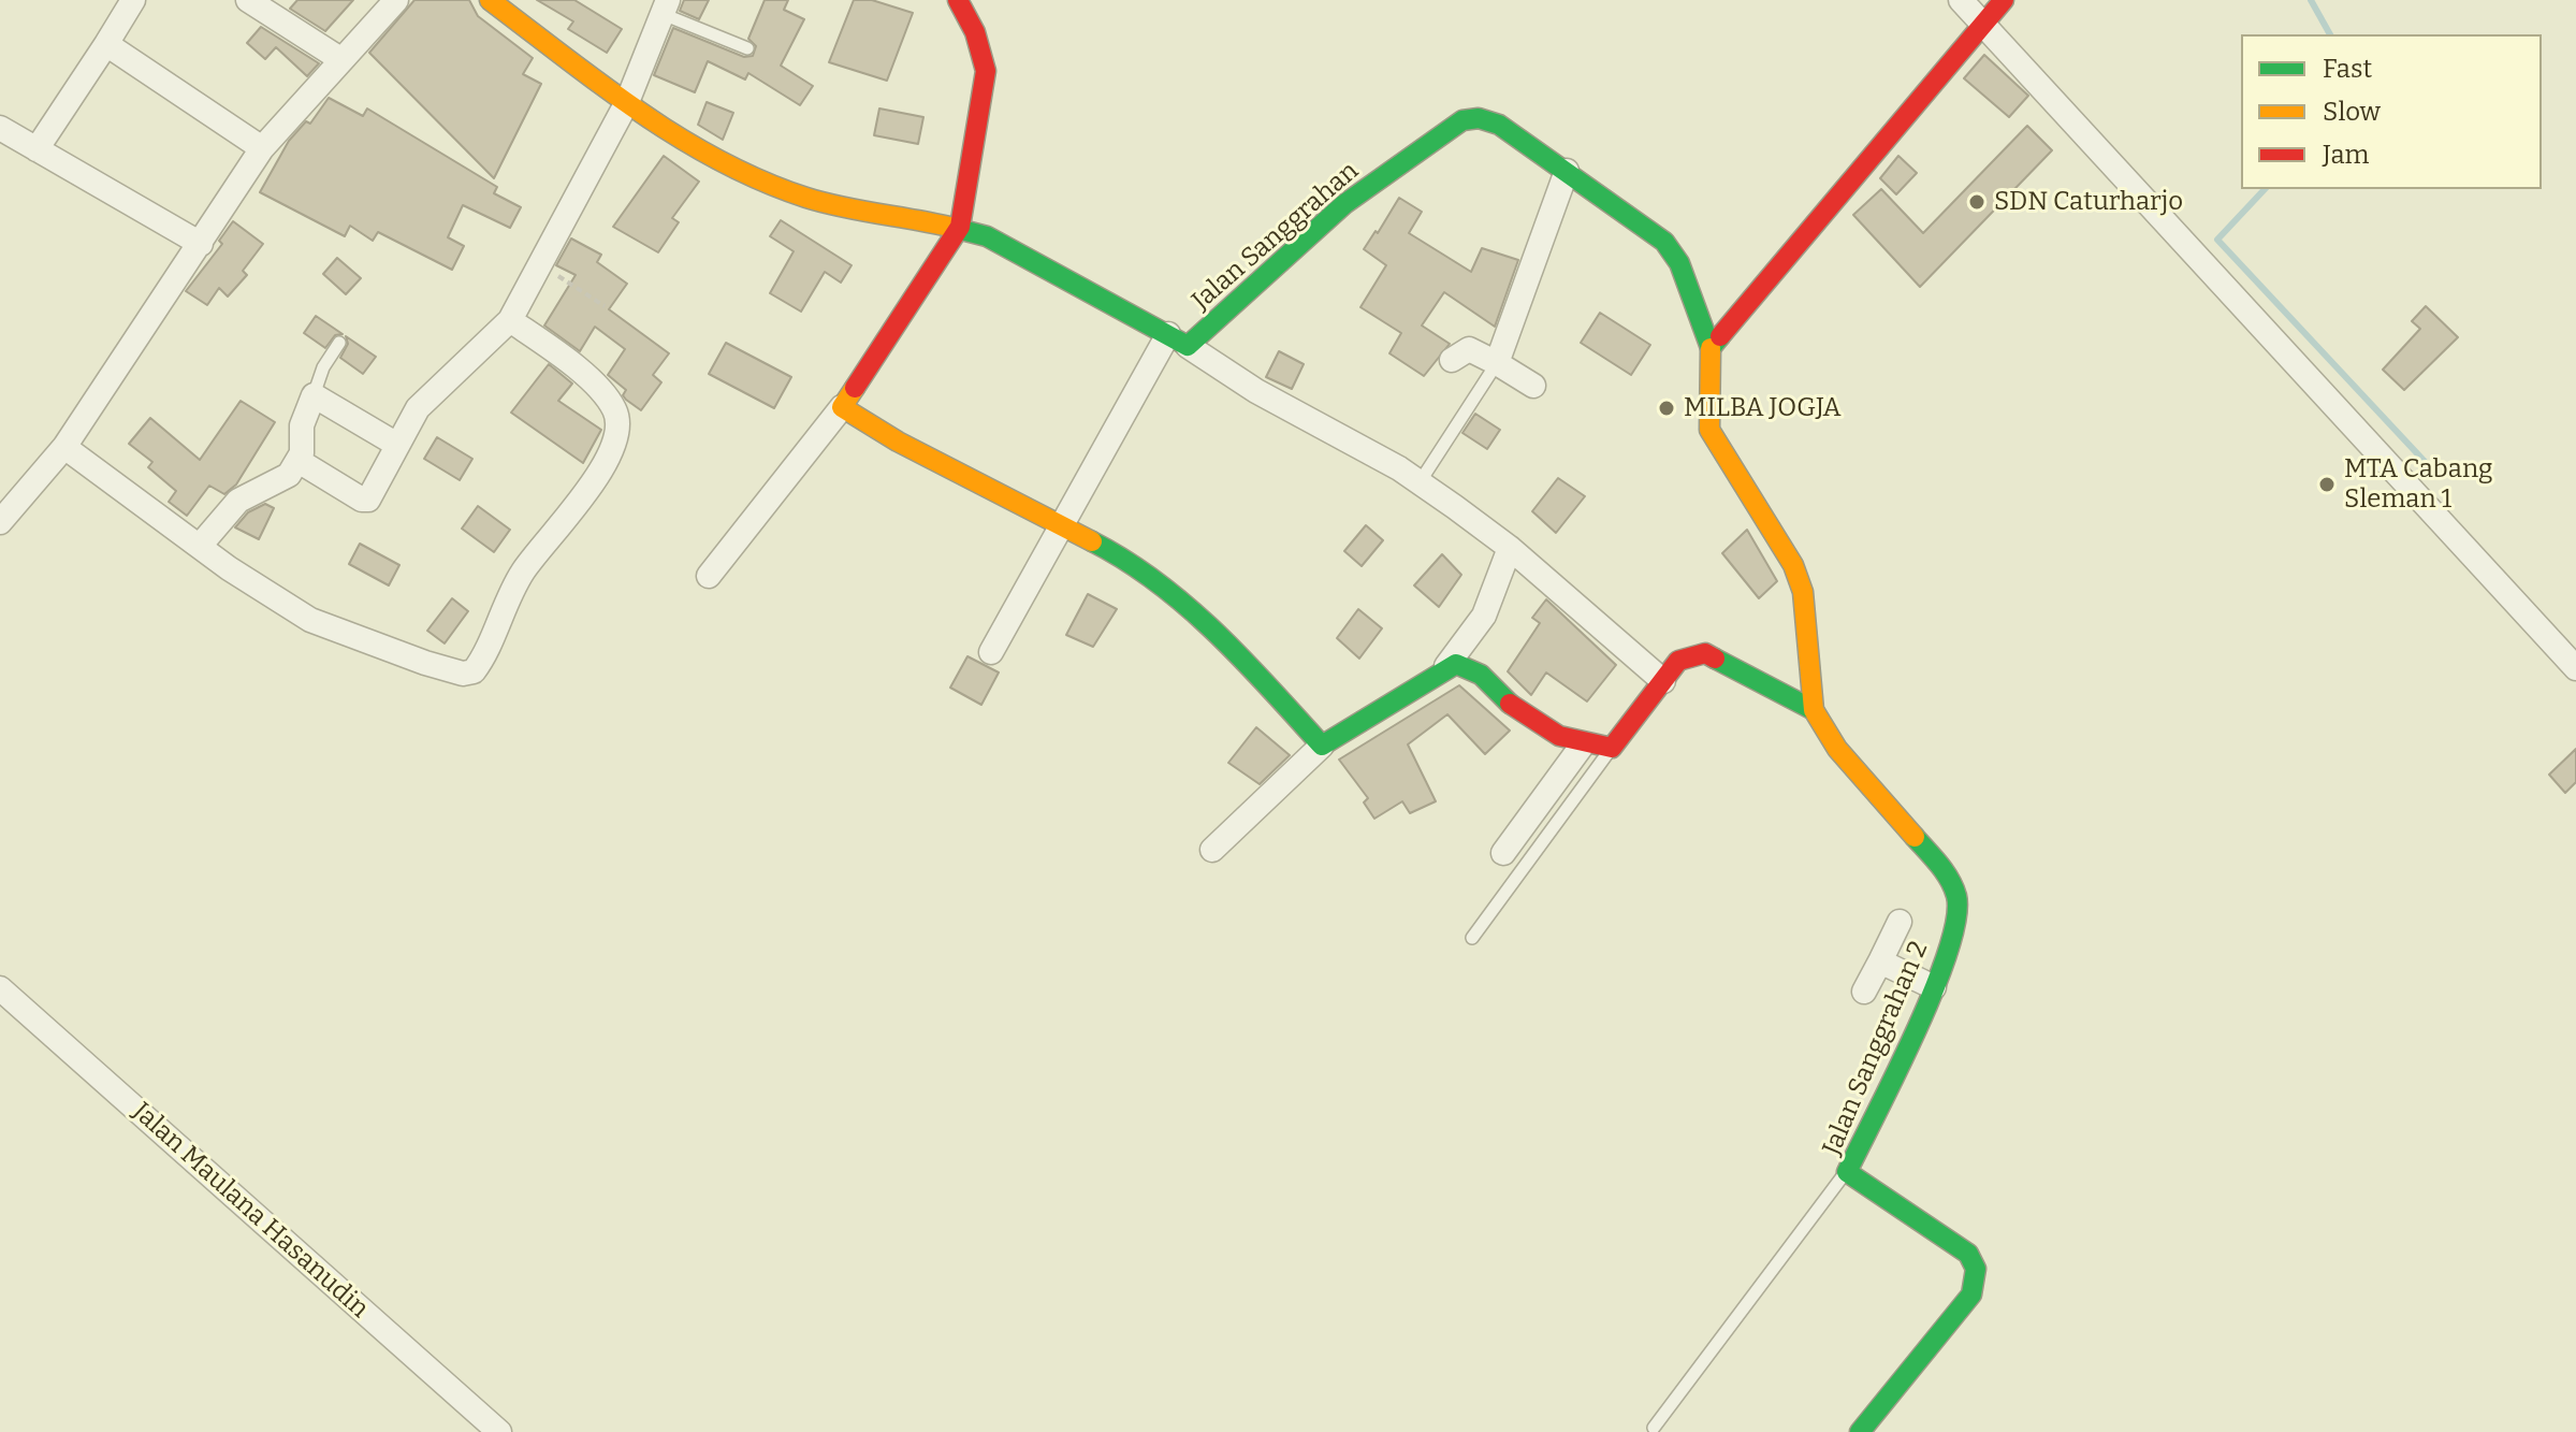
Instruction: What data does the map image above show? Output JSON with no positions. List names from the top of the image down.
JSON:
{
  "streets": {
    "street": ["Jalan Sanggrahan", "Jalan Sanggrahan 2", "Jalan Maulana Hasanudin"]
  },
  "crossings": [
    ["Jalan Sanggrahan", "Jalan Sanggrahan 2"]
  ],
  "places": ["SDN Caturharjo", "MILBA JOGJA", "MTA Cabang Sleman 1"],
  "legend": ["Fast", "Slow", "Jam"]
}
